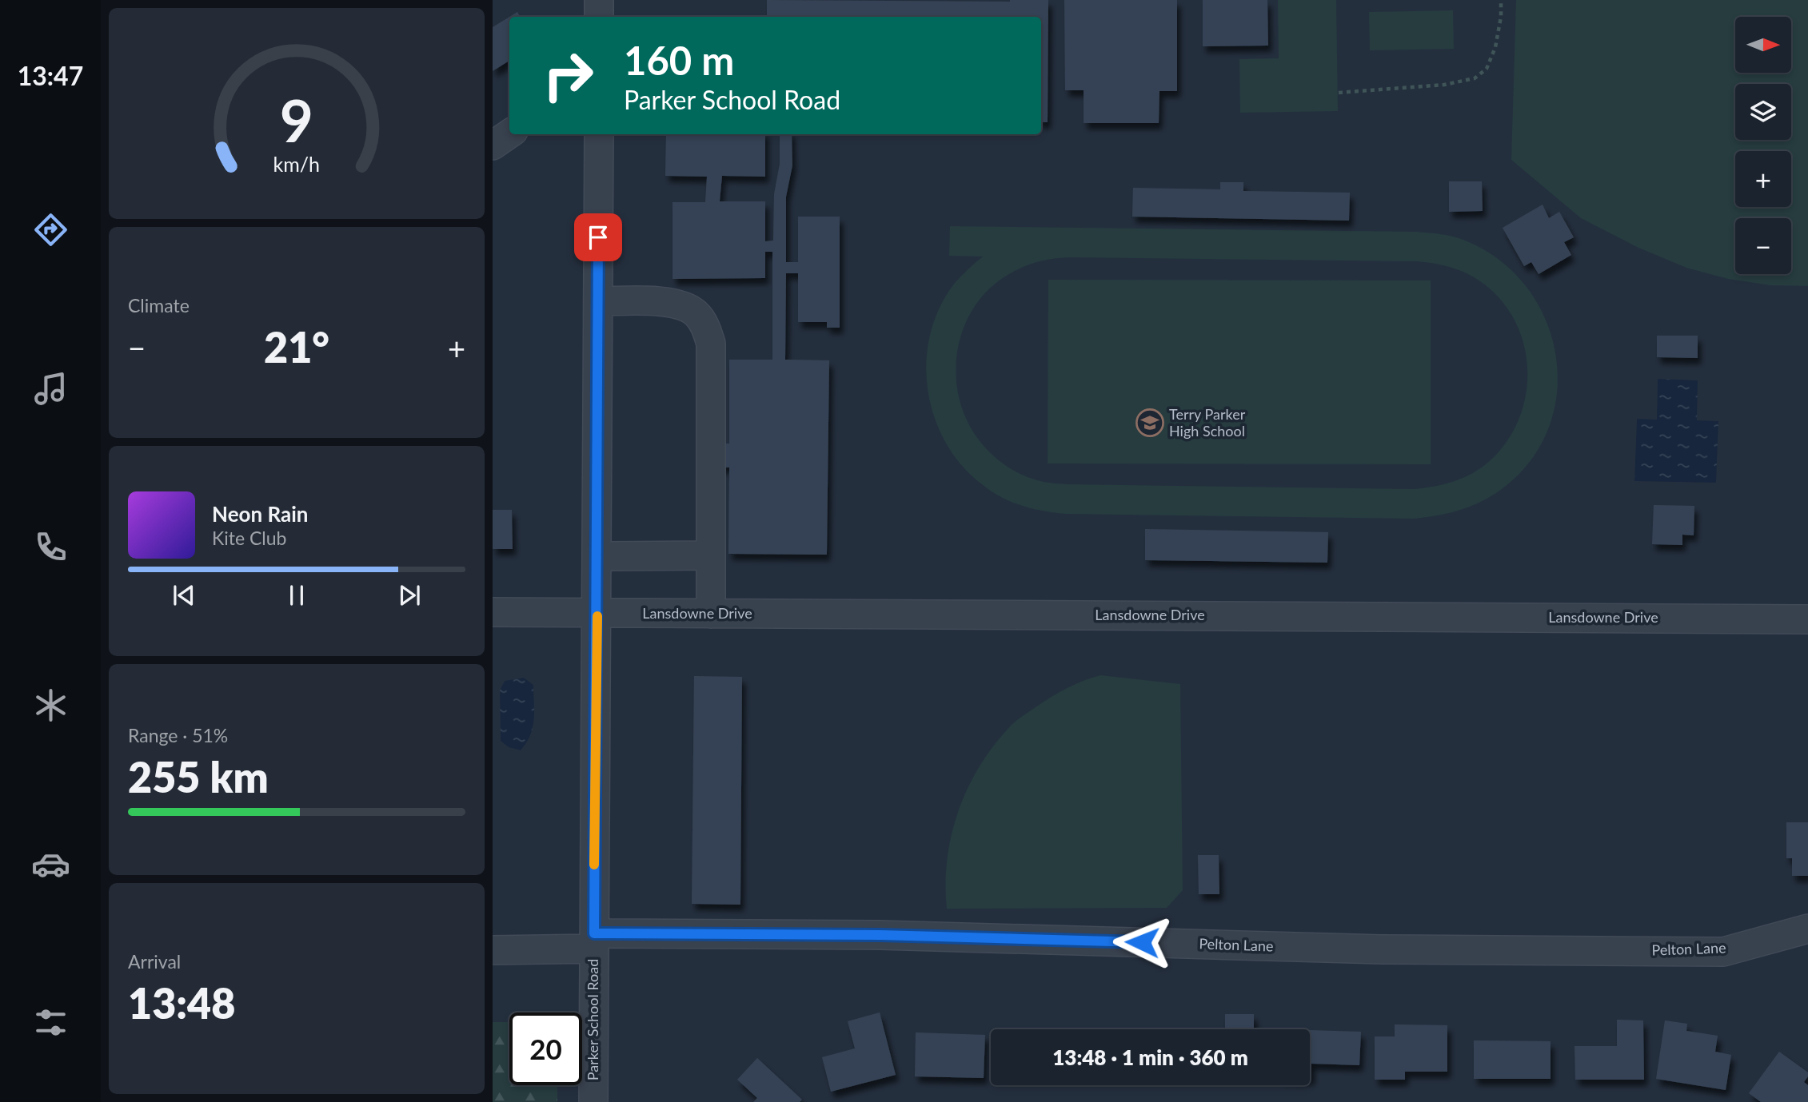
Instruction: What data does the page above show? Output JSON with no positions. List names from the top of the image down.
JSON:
{
  "streets": {
    "street": ["Lansdowne Drive", "Pelton Lane", "Parker School Road"]
  },
  "crossings": [
    ["Lansdowne Drive", "Parker School Road"],
    ["Pelton Lane", "Parker School Road"]
  ],
  "places": {
    "school or university": ["Terry Parker High School"]
  },
  "north": "right",
  "page": {
    "tabs": "13:47",
    "map_buttons": ["+", "−"],
    "turn": ["160 m", "Parker School Road"],
    "tile": [
      "Climate",
      ["Range · 51%", "255 km"],
      ["Arrival", "13:48"]
    ],
    "heat": ["−", "21°", "+"],
    "song": ["Neon Rain", "Kite Club"],
    "limit": "20",
    "trip": "13:48 · 1 min · 360 m",
    "gauge": ["9", "km/h"]
  }
}
